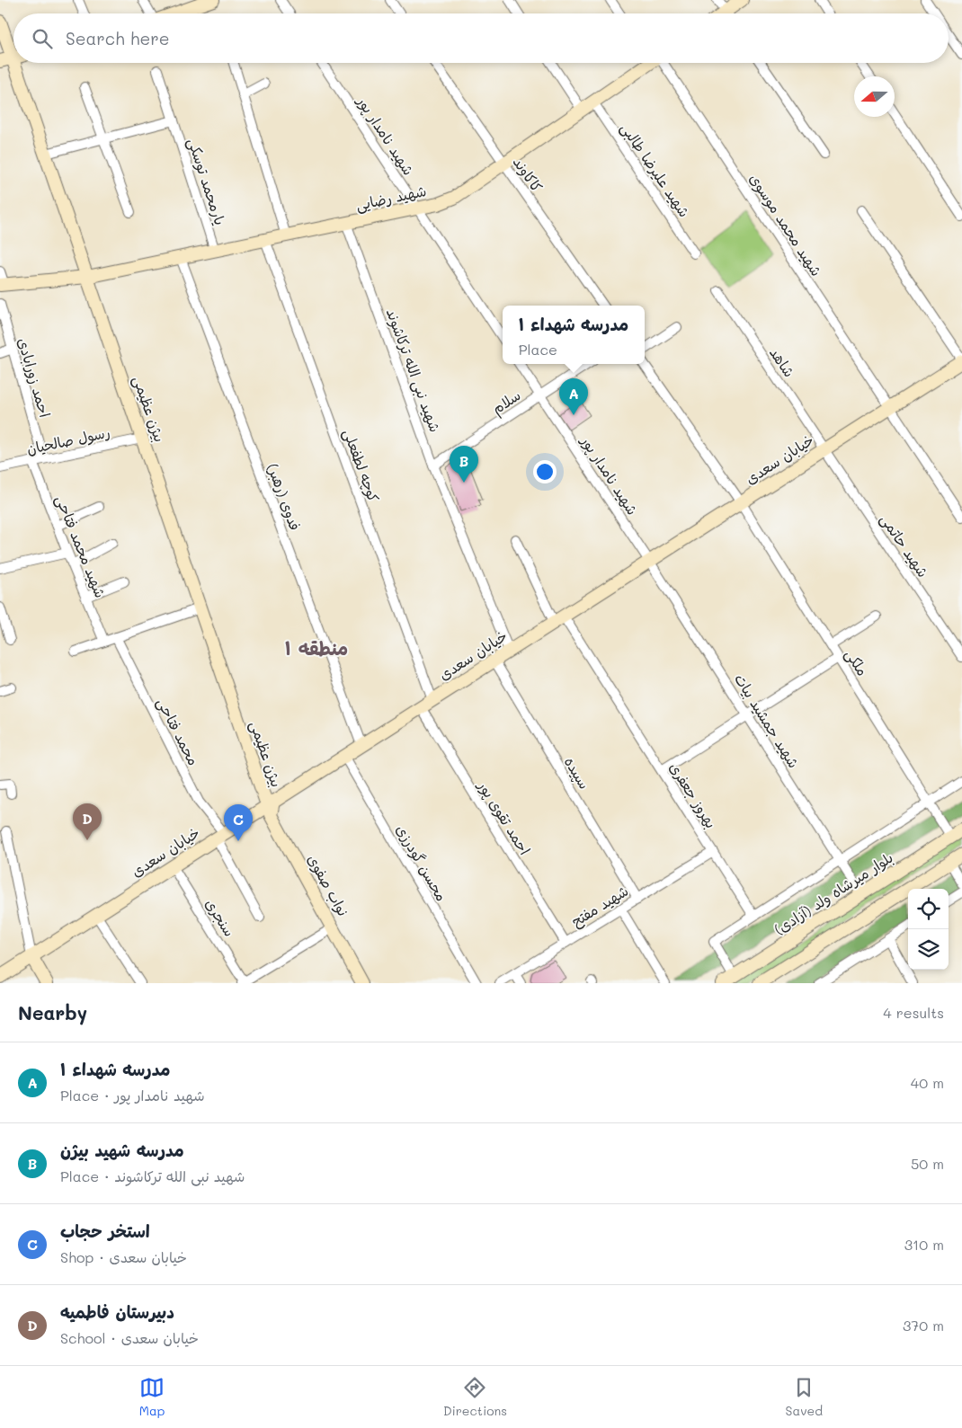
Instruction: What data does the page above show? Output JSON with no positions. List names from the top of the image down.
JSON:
{
  "streets": {
    "main road": [
      "شهید رضایی",
      "بیژن عظیمی",
      "خیابان سعدی",
      "نواب صفوی",
      "بلوار میرشاه ولد (آزادی)"
    ],
    "street": [
      "شهید نامدار پور",
      "شهید علیرضا طالبی",
      "کاکاوند",
      "یارمحمد توسکی",
      "شهید محمد موسوی",
      "شاهد",
      "شهید نبی الله ترکاشوند",
      "احمد زورابادی",
      "سلام",
      "رسول صالحیان",
      "کوچه لطفعلی",
      "فدوی (رهبر)",
      "شهید حاتمی",
      "شهید محمد فتاحی",
      "ملکی",
      "شهید جمشید بیات",
      "محمد فتاحی",
      "سپیده",
      "بهروز جعفری",
      "احمد تقوی پور",
      "محسن گودرزی",
      "شهید مفتح",
      "سنجری"
    ]
  },
  "crossings": [
    ["شهید نامدار پور", "شهید رضایی"],
    ["شهید نامدار پور", "سلام"],
    ["شهید نامدار پور", "خیابان سعدی"],
    ["شهید نامدار پور", "شهید جمشید بیات"],
    ["شهید علیرضا طالبی", "شهید رضایی"],
    ["کاکاوند", "شهید رضایی"],
    ["یارمحمد توسکی", "شهید رضایی"],
    ["شهید رضایی", "شهید نبی الله ترکاشوند"],
    ["شهید رضایی", "بیژن عظیمی"],
    ["شهید رضایی", "کوچه لطفعلی"],
    ["شهید رضایی", "فدوی (رهبر)"],
    ["شهید محمد موسوی", "خیابان سعدی"],
    ["شاهد", "خیابان سعدی"],
    ["شاهد", "شهید حاتمی"],
    ["شهید نبی الله ترکاشوند", "سلام"],
    ["شهید نبی الله ترکاشوند", "خیابان سعدی"],
    ["احمد زورابادی", "رسول صالحیان"],
    ["بیژن عظیمی", "رسول صالحیان"],
    ["بیژن عظیمی", "خیابان سعدی"],
    ["بیژن عظیمی", "نواب صفوی"],
    ["رسول صالحیان", "شهید محمد فتاحی"],
    ["خیابان سعدی", "کوچه لطفعلی"],
    ["خیابان سعدی", "فدوی (رهبر)"],
    ["خیابان سعدی", "شهید حاتمی"],
    ["خیابان سعدی", "ملکی"],
    ["خیابان سعدی", "شهید جمشید بیات"],
    ["خیابان سعدی", "محمد فتاحی"],
    ["خیابان سعدی", "سپیده"],
    ["خیابان سعدی", "بهروز جعفری"],
    ["خیابان سعدی", "احمد تقوی پور"],
    ["خیابان سعدی", "محسن گودرزی"],
    ["خیابان سعدی", "نواب صفوی"],
    ["خیابان سعدی", "سنجری"],
    ["ملکی", "بلوار میرشاه ولد (آزادی)"],
    ["شهید جمشید بیات", "بلوار میرشاه ولد (آزادی)"],
    ["سپیده", "شهید مفتح"],
    ["بهروز جعفری", "شهید مفتح"],
    ["احمد تقوی پور", "شهید مفتح"]
  ],
  "districts": ["منطقه ۱"],
  "north": "left",
  "page": {
    "search": "Search here",
    "popup": ["مدرسه شهداء ۱", "Place"],
    "pins": [
      "A",
      "B",
      "D",
      "C"
    ],
    "heading": ["Nearby", "4 results"],
    "list": [
      {
        "mark": "A",
        "name": "مدرسه شهداء ۱",
        "note": "Place · شهید نامدار پور",
        "value": "40 m"
      },
      {
        "mark": "B",
        "name": "مدرسه شهید بیژن",
        "note": "Place · شهید نبی الله ترکاشوند",
        "value": "50 m"
      },
      {
        "mark": "C",
        "name": "استخر حجاب",
        "note": "Shop · خیابان سعدی",
        "value": "310 m"
      },
      {
        "mark": "D",
        "name": "دبیرستان فاطمیه",
        "note": "School · خیابان سعدی",
        "value": "370 m"
      }
    ],
    "nav": ["Map", "Directions", "Saved"]
  }
}
